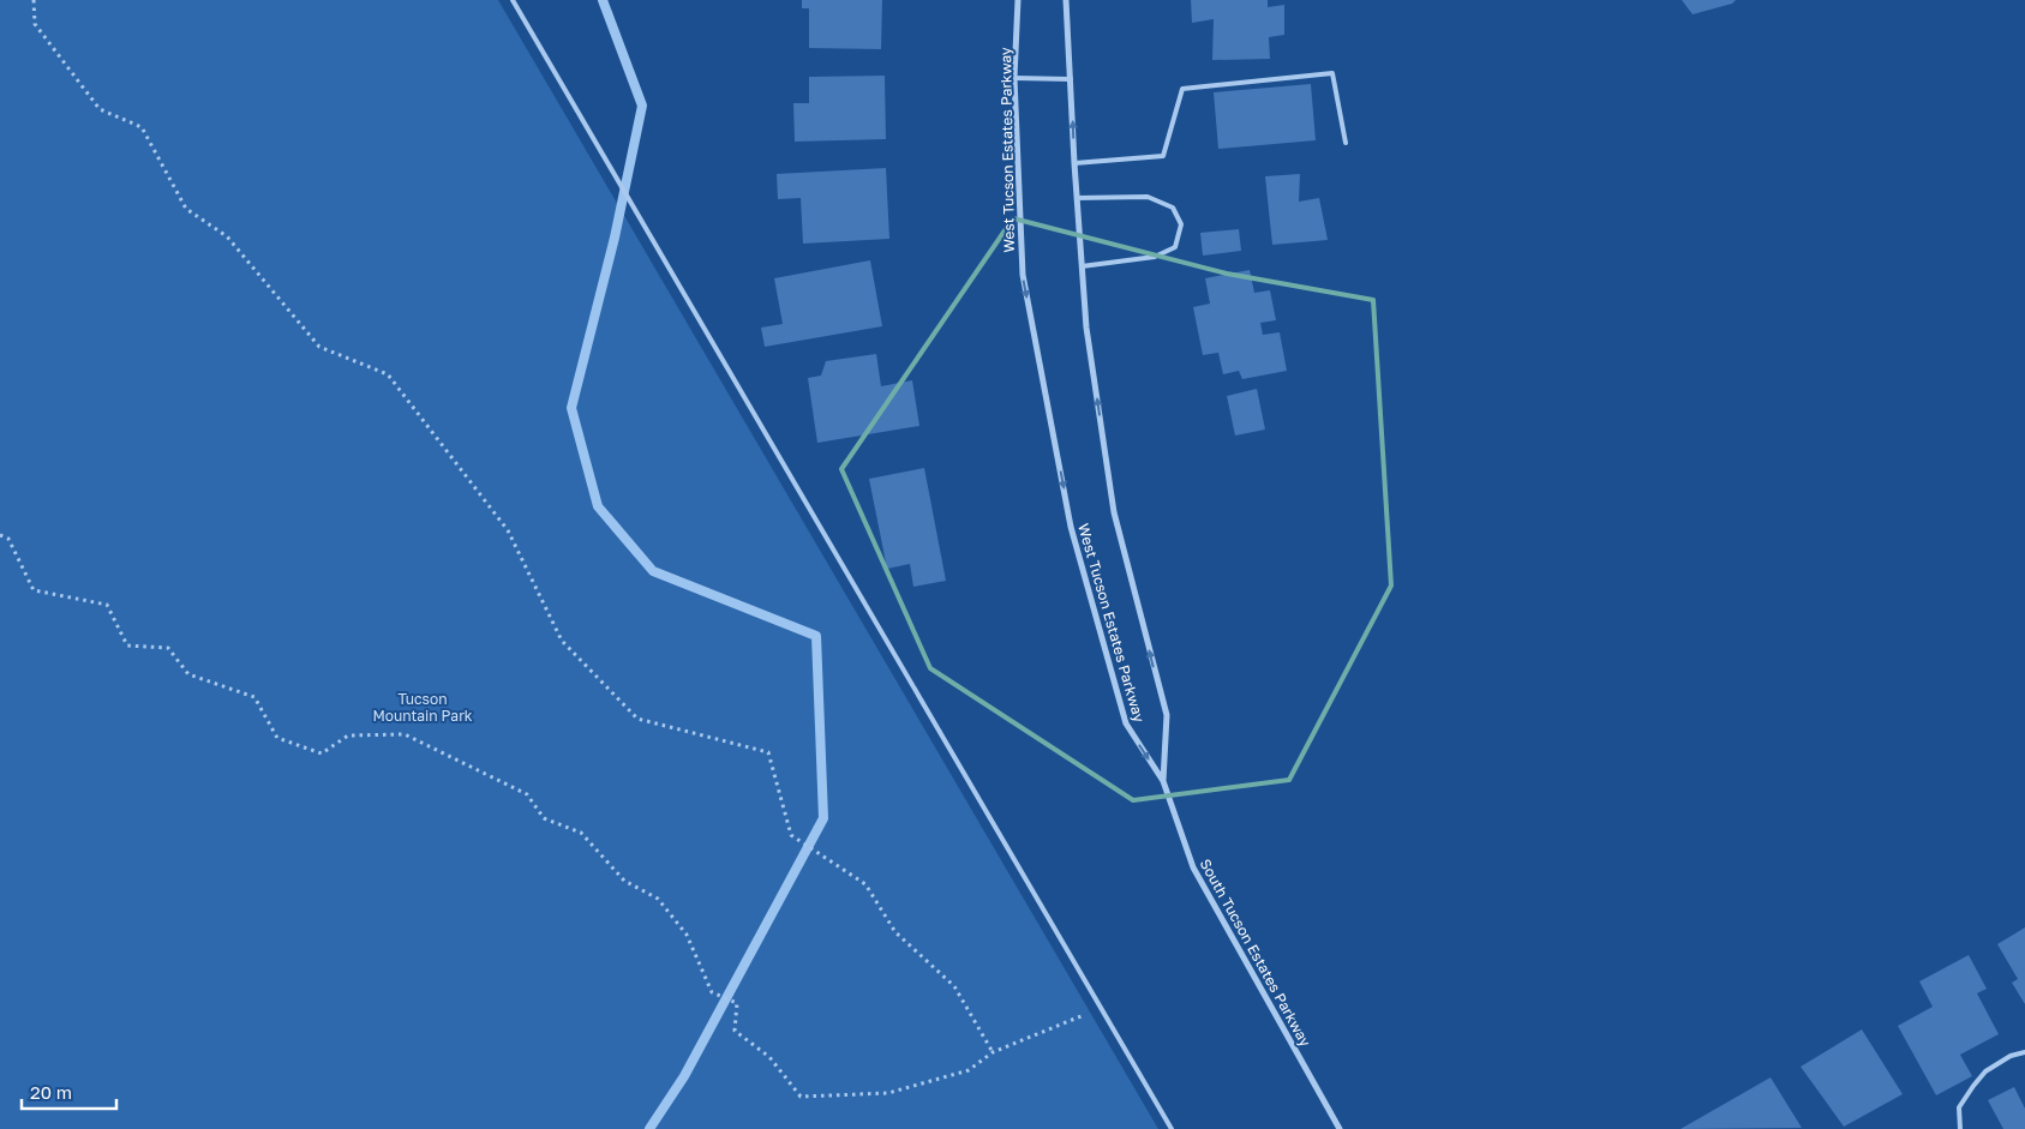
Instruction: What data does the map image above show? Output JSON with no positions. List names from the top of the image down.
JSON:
{
  "streets": {
    "street": ["West Tucson Estates Parkway", "South Tucson Estates Parkway"]
  },
  "crossings": [
    ["West Tucson Estates Parkway", "South Tucson Estates Parkway"]
  ],
  "parks": ["Tucson Mountain Park"],
  "scale_bar": "20 m"
}
